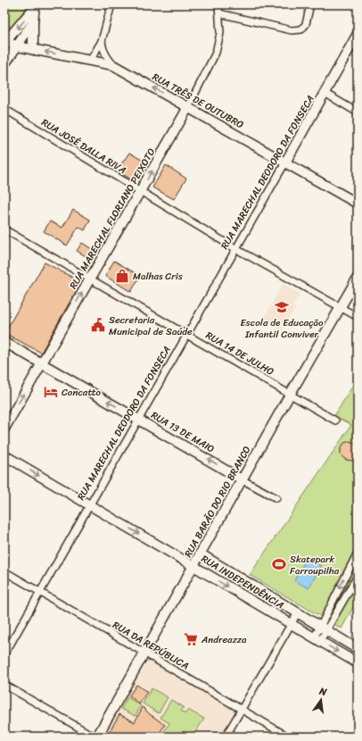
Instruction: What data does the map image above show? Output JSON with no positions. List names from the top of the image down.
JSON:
{
  "streets": {
    "main road": [
      "RUA TRÊS DE OUTUBRO",
      "RUA MARECHAL DEODORO DA FONSECA",
      "RUA MARECHAL FLORIANO PEIXOTO",
      "RUA 13 DE MAIO",
      "RUA BARÃO DO RIO BRANCO",
      "RUA INDEPENDÊNCIA"
    ],
    "street": ["RUA JOSÉ DALLA RIVA", "RUA 14 DE JULHO", "RUA DA REPÚBLICA"]
  },
  "crossings": [
    ["RUA TRÊS DE OUTUBRO", "RUA MARECHAL DEODORO DA FONSECA"],
    ["RUA TRÊS DE OUTUBRO", "RUA MARECHAL FLORIANO PEIXOTO"],
    ["RUA JOSÉ DALLA RIVA", "RUA MARECHAL DEODORO DA FONSECA"],
    ["RUA JOSÉ DALLA RIVA", "RUA MARECHAL FLORIANO PEIXOTO"],
    ["RUA JOSÉ DALLA RIVA", "RUA BARÃO DO RIO BRANCO"],
    ["RUA MARECHAL DEODORO DA FONSECA", "RUA 14 DE JULHO"],
    ["RUA MARECHAL DEODORO DA FONSECA", "RUA 13 DE MAIO"],
    ["RUA MARECHAL DEODORO DA FONSECA", "RUA INDEPENDÊNCIA"],
    ["RUA MARECHAL DEODORO DA FONSECA", "RUA DA REPÚBLICA"],
    ["RUA MARECHAL FLORIANO PEIXOTO", "RUA 14 DE JULHO"],
    ["RUA MARECHAL FLORIANO PEIXOTO", "RUA 13 DE MAIO"],
    ["RUA 14 DE JULHO", "RUA BARÃO DO RIO BRANCO"],
    ["RUA 13 DE MAIO", "RUA BARÃO DO RIO BRANCO"],
    ["RUA BARÃO DO RIO BRANCO", "RUA INDEPENDÊNCIA"],
    ["RUA BARÃO DO RIO BRANCO", "RUA DA REPÚBLICA"]
  ],
  "one_way": ["RUA TRÊS DE OUTUBRO", "RUA MARECHAL FLORIANO PEIXOTO", "RUA 13 DE MAIO"],
  "places": {
    "shop": ["Malhas Cris"],
    "school or university": ["Escola de Educação Infantil Conviver"],
    "public building": ["Secretaria Municipal de Saúde"],
    "hotel": ["Concatto"],
    "sports": ["Skatepark Farroupilha"],
    "supermarket": ["Andreazza"]
  },
  "north": "top"
}
